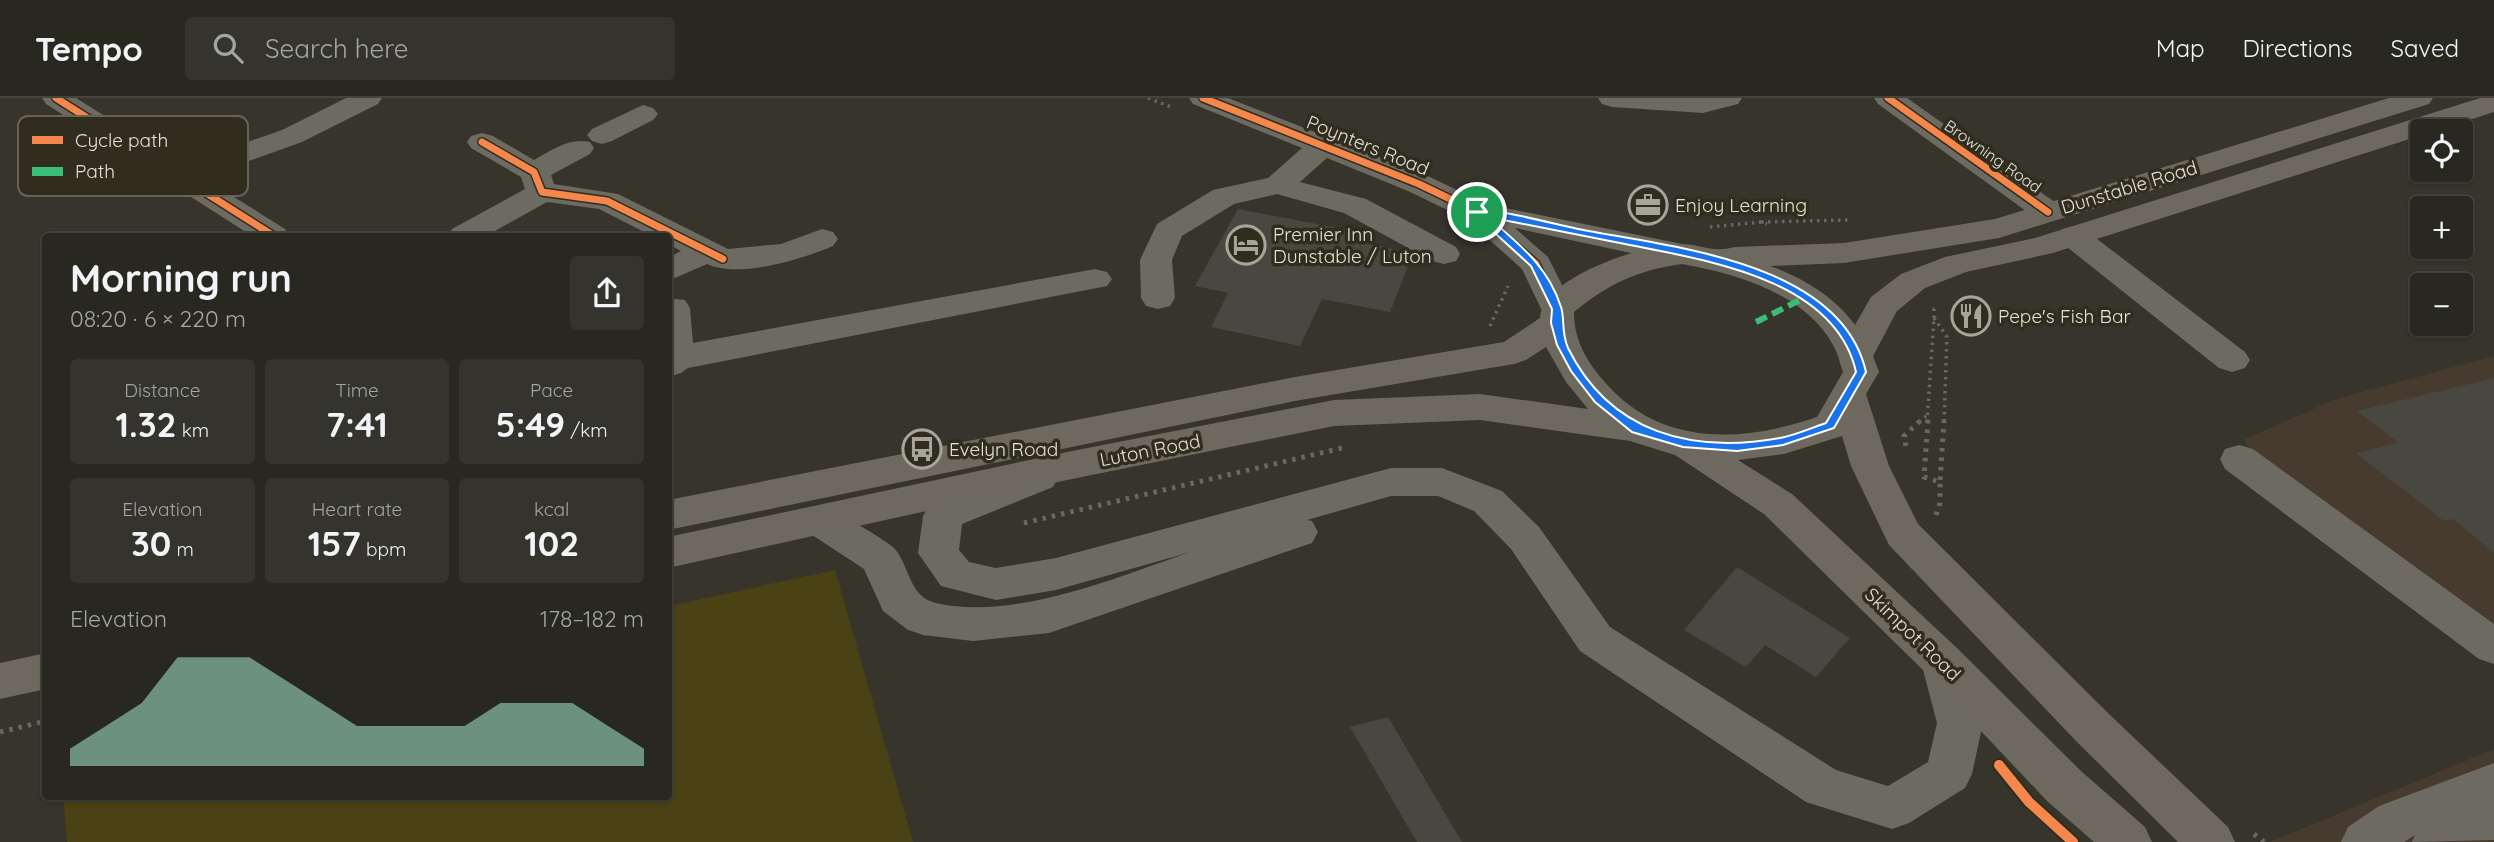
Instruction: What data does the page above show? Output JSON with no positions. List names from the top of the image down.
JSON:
{
  "streets": {
    "main road": ["Dunstable Road", "Luton Road", "Skimpot Road"],
    "street": ["Poynters Road", "Browning Road"]
  },
  "crossings": [
    ["Poynters Road", "Dunstable Road"],
    ["Poynters Road", "Luton Road"],
    ["Poynters Road", "Skimpot Road"],
    ["Browning Road", "Dunstable Road"],
    ["Dunstable Road", "Luton Road"],
    ["Dunstable Road", "Skimpot Road"],
    ["Luton Road", "Skimpot Road"]
  ],
  "places": {
    "office": ["Enjoy Learning"],
    "hotel": ["Premier Inn Dunstable / Luton"],
    "restaurant": ["Pepe's Fish Bar"],
    "bus stop": ["Evelyn Road"]
  },
  "legend": ["Cycle path", "Path"],
  "page": {
    "header": "Tempo",
    "search": "Search here",
    "nav": ["Map", "Directions", "Saved"],
    "map_buttons": ["+", "−"],
    "heading": ["Morning run", "08:20 · 6 × 220 m"],
    "stats": [
      ["Distance", "1.32 km"],
      ["Time", "7:41"],
      ["Pace", "5:49 /km"],
      ["Elevation", "30 m"],
      ["Heart rate", "157 bpm"],
      ["kcal", "102"]
    ],
    "chart": ["Elevation", "178–182 m"]
  }
}
